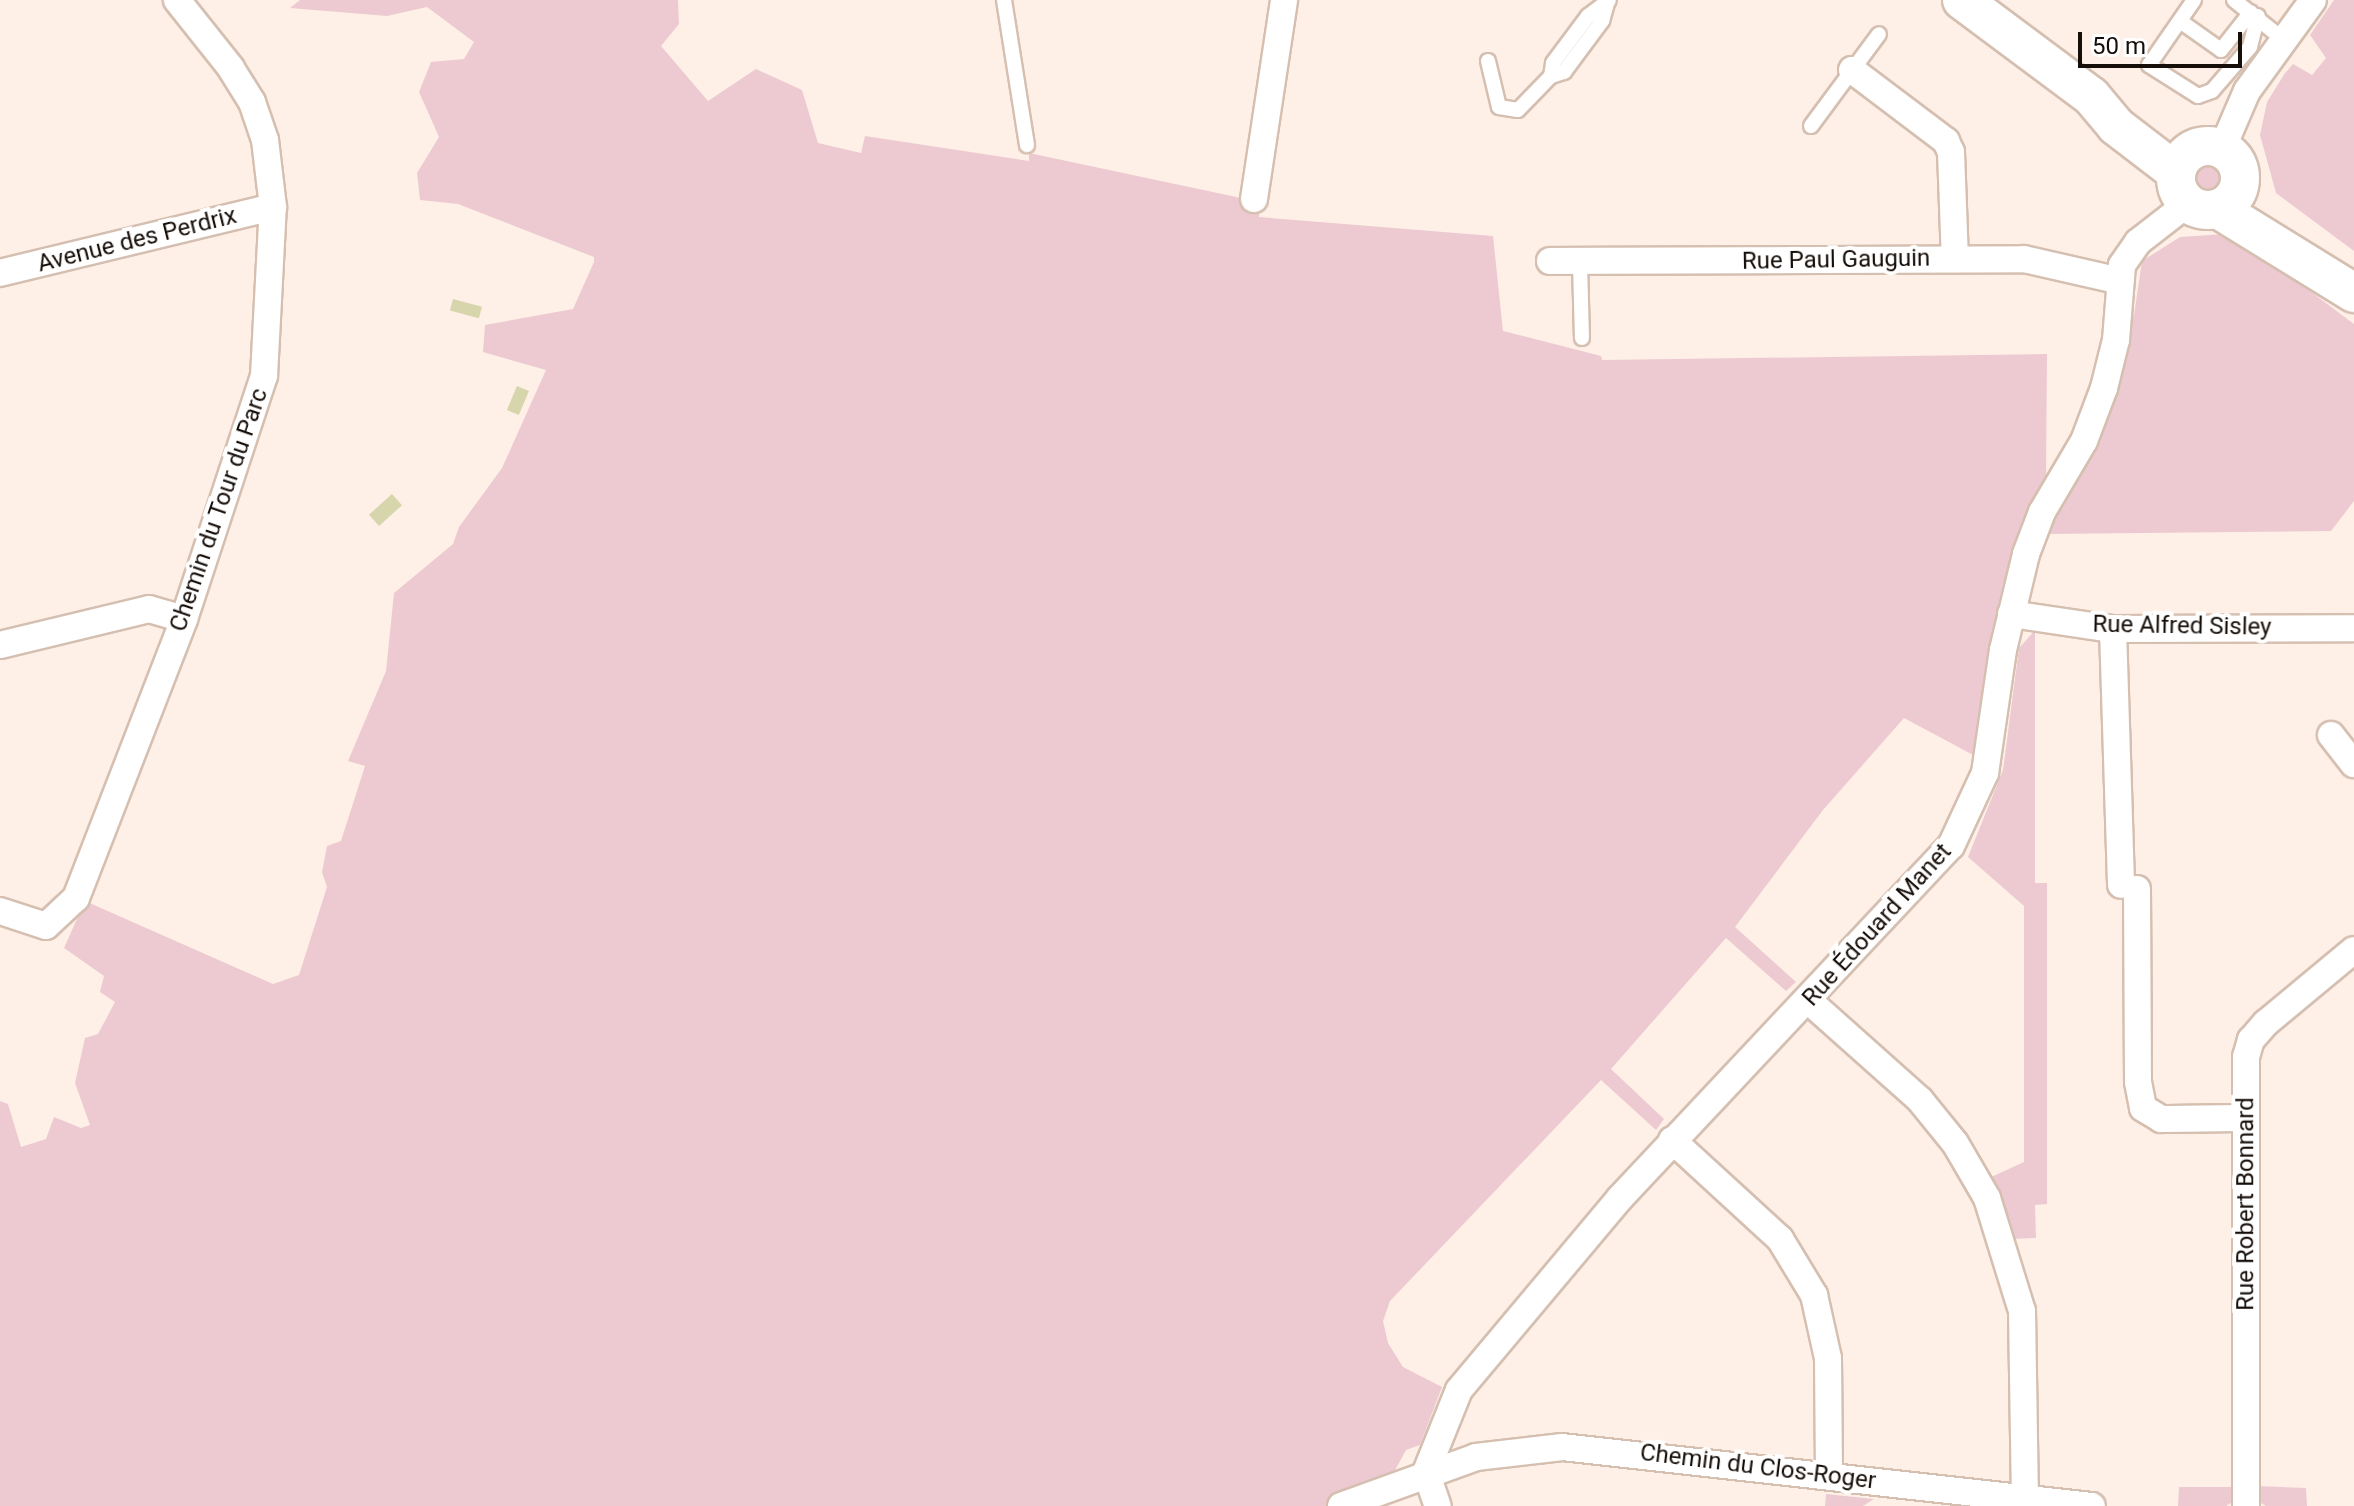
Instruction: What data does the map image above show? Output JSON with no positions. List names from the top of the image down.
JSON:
{
  "streets": {
    "street": [
      "Avenue des Perdrix",
      "Rue Paul Gauguin",
      "Chemin du Tour du Parc",
      "Rue Alfred Sisley",
      "Rue Édouard Manet",
      "Rue Robert Bonnard",
      "Chemin du Clos-Roger"
    ]
  },
  "crossings": [
    ["Avenue des Perdrix", "Chemin du Tour du Parc"],
    ["Rue Paul Gauguin", "Rue Édouard Manet"],
    ["Rue Alfred Sisley", "Rue Édouard Manet"],
    ["Rue Édouard Manet", "Chemin du Clos-Roger"]
  ],
  "scale_bar": "50 m"
}
